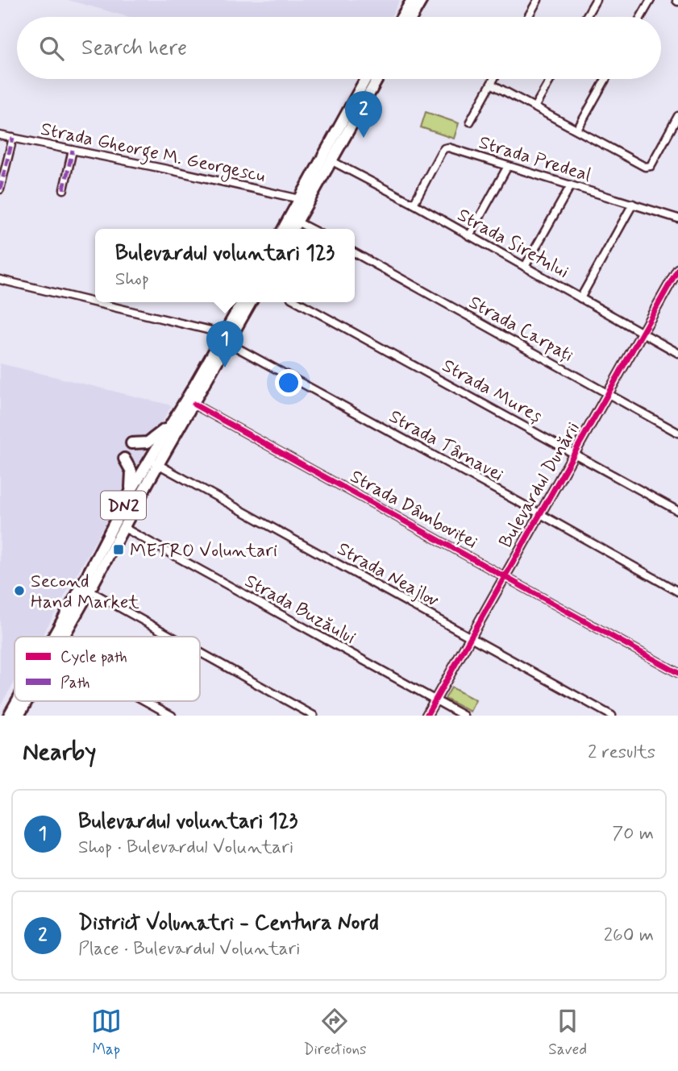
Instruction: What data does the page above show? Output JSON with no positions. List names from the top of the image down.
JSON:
{
  "streets": {
    "highway": ["DN2"],
    "street": [
      "Strada Gheorge M. Georgescu",
      "Strada Predeal",
      "Strada Siretului",
      "Strada Carpați",
      "Strada Mureș",
      "Strada Târnavei",
      "Bulevardul Dunării",
      "Strada Dâmboviței",
      "Strada Neajlov",
      "Strada Buzăului"
    ]
  },
  "crossings": [
    ["Strada Predeal", "Strada Siretului"],
    ["Strada Siretului", "Bulevardul Dunării"],
    ["Strada Carpați", "Bulevardul Dunării"],
    ["Strada Mureș", "Bulevardul Dunării"],
    ["Strada Târnavei", "Bulevardul Dunării"],
    ["Strada Târnavei", "DN2"],
    ["Bulevardul Dunării", "Strada Dâmboviței"],
    ["Bulevardul Dunării", "Strada Neajlov"],
    ["Bulevardul Dunării", "Strada Buzăului"],
    ["DN2", "Strada Dâmboviței"],
    ["DN2", "Strada Neajlov"],
    ["DN2", "Strada Buzăului"]
  ],
  "places": {
    "transit": ["METRO Voluntari"],
    "other": ["Second Hand Market"]
  },
  "legend": ["Cycle path", "Path"],
  "page": {
    "search": "Search here",
    "pins": ["2", "1"],
    "popup": ["Bulevardul voluntari 123", "Shop"],
    "heading": ["Nearby", "2 results"],
    "list": [
      {
        "mark": "1",
        "name": "Bulevardul voluntari 123",
        "note": "Shop · Bulevardul Voluntari",
        "value": "70 m"
      },
      {
        "mark": "2",
        "name": "District Volunatri - Centura Nord",
        "note": "Place · Bulevardul Voluntari",
        "value": "260 m"
      }
    ],
    "nav": ["Map", "Directions", "Saved"]
  }
}
